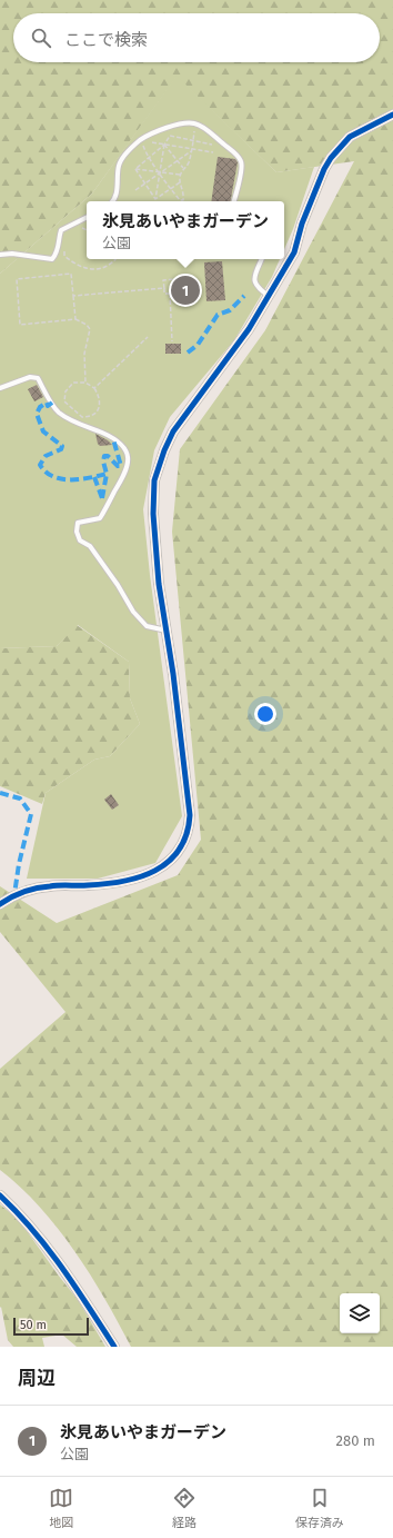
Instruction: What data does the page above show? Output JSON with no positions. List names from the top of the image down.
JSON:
{
  "scale_bar": "50 m",
  "page": {
    "search": "ここで検索",
    "popup": ["氷見あいやまガーデン", "公園"],
    "pins": "1",
    "scale": "50 m",
    "heading": "周辺",
    "list": [
      {
        "mark": "1",
        "name": "氷見あいやまガーデン",
        "note": "公園",
        "value": "280 m"
      }
    ],
    "nav": ["地図", "経路", "保存済み"]
  }
}
